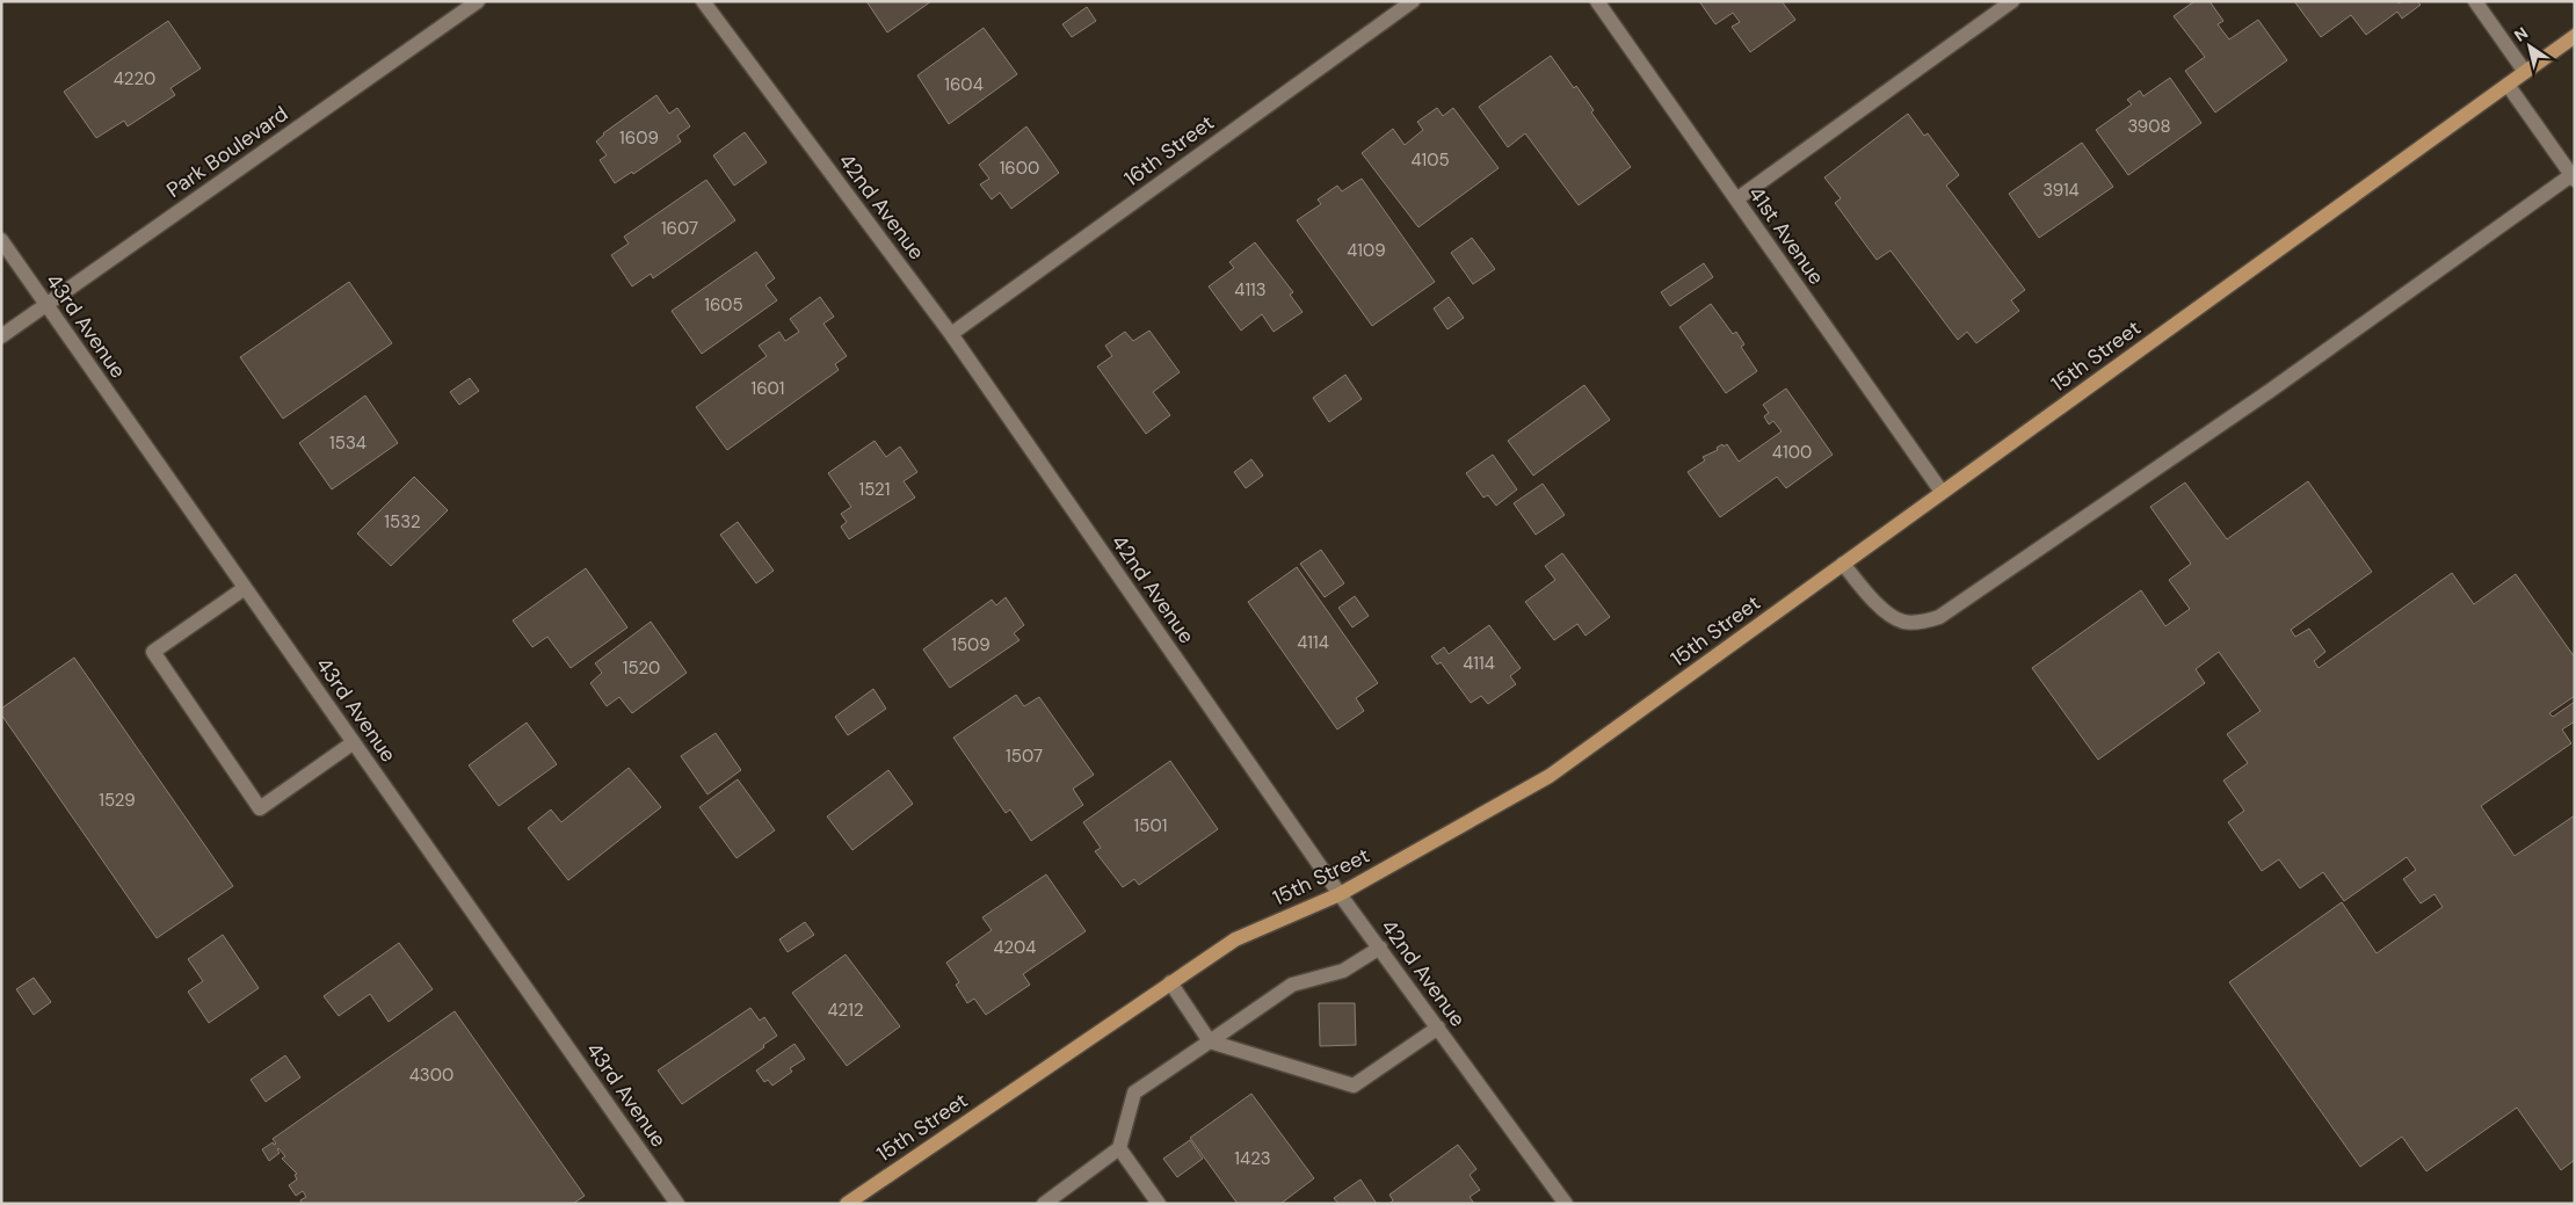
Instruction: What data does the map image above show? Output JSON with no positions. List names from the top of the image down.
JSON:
{
  "streets": {
    "main road": ["15th Street"],
    "street": [
      "16th Street",
      "Park Boulevard",
      "42nd Avenue",
      "41st Avenue",
      "43rd Avenue"
    ]
  },
  "crossings": [
    ["16th Street", "42nd Avenue"],
    ["Park Boulevard", "43rd Avenue"],
    ["42nd Avenue", "15th Street"],
    ["41st Avenue", "15th Street"]
  ],
  "house_numbers": [
    "4220",
    "1604",
    "3908",
    "1609",
    "4105",
    "1600",
    "3914",
    "1607",
    "4109",
    "4113",
    "1605",
    "1601",
    "1534",
    "4100",
    "1521",
    "1532",
    "4114",
    "1509",
    "4114",
    "1520",
    "1507",
    "1529",
    "1501",
    "4204",
    "4212",
    "4300",
    "1423"
  ],
  "north": "top left"
}
